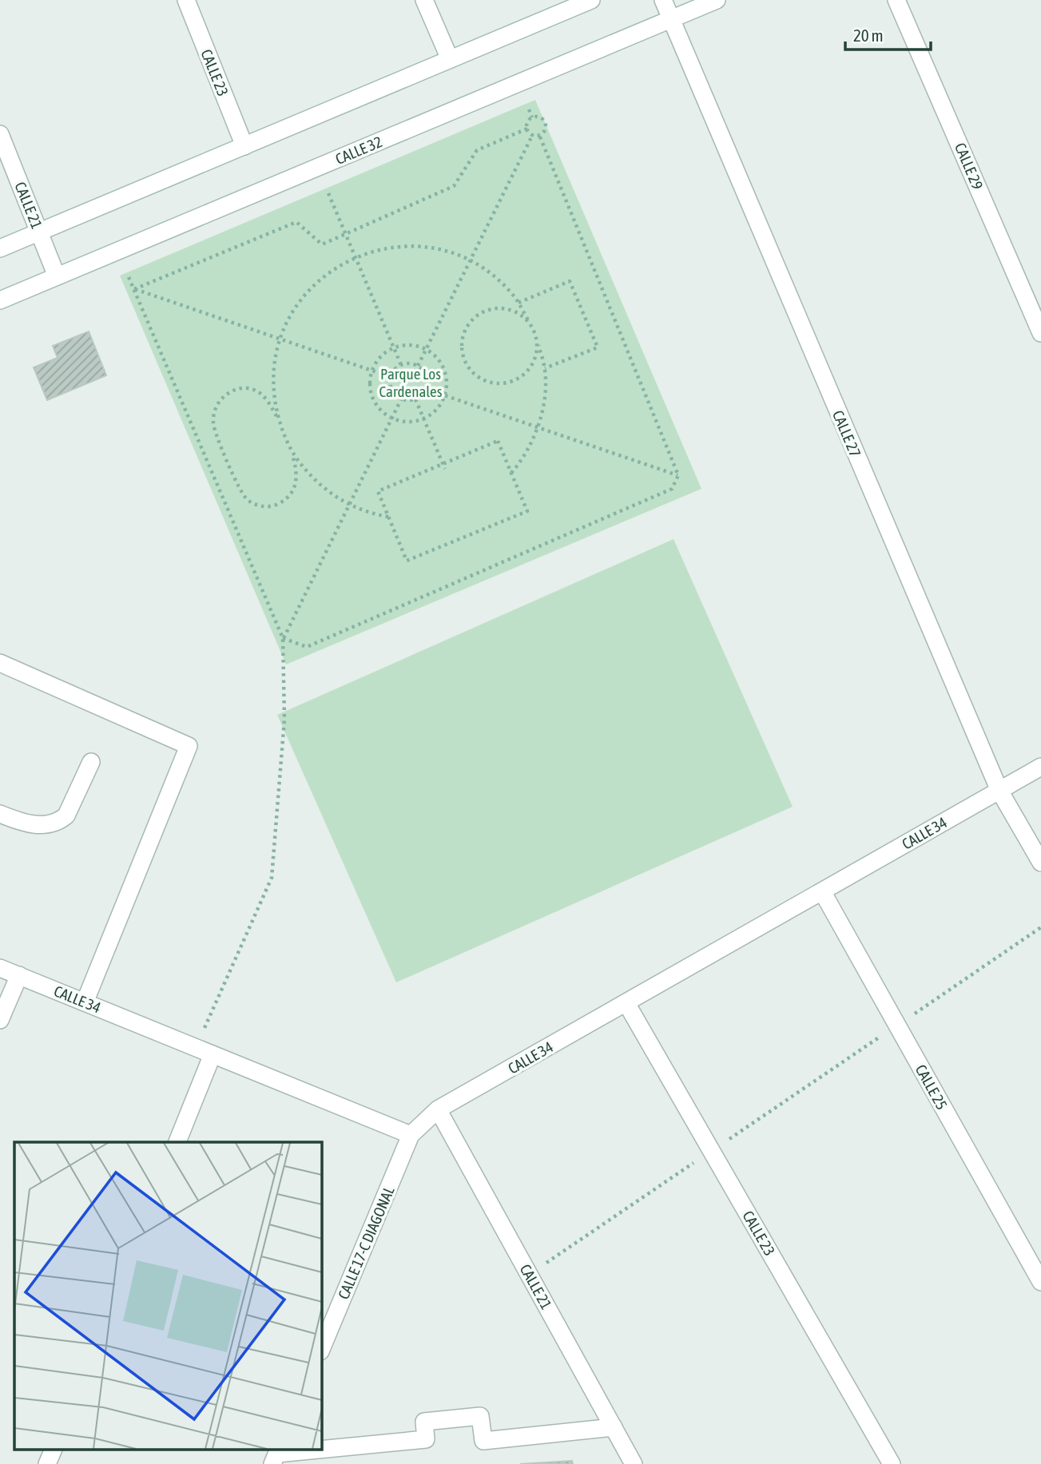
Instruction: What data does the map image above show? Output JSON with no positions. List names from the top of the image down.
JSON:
{
  "streets": {
    "street": [
      "CALLE 23",
      "CALLE 32",
      "CALLE 29",
      "CALLE 21",
      "CALLE 27",
      "CALLE 34",
      "CALLE 25",
      "CALLE 17-C DIAGONAL"
    ]
  },
  "crossings": [
    ["CALLE 23", "CALLE 34"],
    ["CALLE 32", "CALLE 21"],
    ["CALLE 32", "CALLE 27"],
    ["CALLE 21", "CALLE 34"],
    ["CALLE 27", "CALLE 34"],
    ["CALLE 34", "CALLE 25"],
    ["CALLE 34", "CALLE 17-C DIAGONAL"]
  ],
  "parks": ["Parque Los Cardenales"],
  "scale_bar": "20 m"
}
